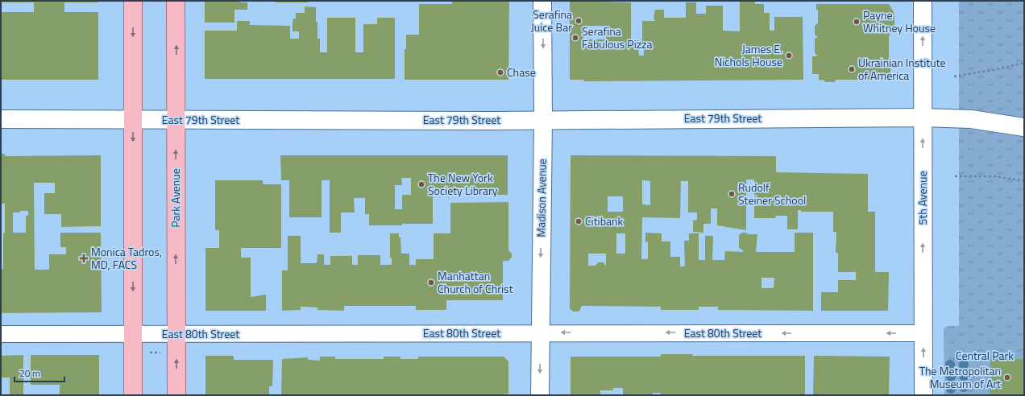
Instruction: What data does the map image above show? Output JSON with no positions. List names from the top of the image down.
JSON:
{
  "streets": {
    "main road": [
      "East 79th Street",
      "Park Avenue",
      "Madison Avenue",
      "5th Avenue"
    ],
    "street": ["East 80th Street"]
  },
  "crossings": [
    ["East 79th Street", "Park Avenue"],
    ["East 79th Street", "Madison Avenue"],
    ["East 79th Street", "5th Avenue"],
    ["Park Avenue", "East 80th Street"],
    ["Madison Avenue", "East 80th Street"],
    ["5th Avenue", "East 80th Street"]
  ],
  "one_way": ["Madison Avenue", "5th Avenue", "East 80th Street"],
  "parks": ["Central Park"],
  "places": {
    "other": [
      "Serafina Juice Bar",
      "Payne Whitney House",
      "Serafina Fabulous Pizza",
      "James E. Nichols House",
      "Ukrainian Institute of America",
      "Chase",
      "The New York Society Library",
      "Rudolf Steiner School",
      "Citibank",
      "Manhattan Church of Christ",
      "The Metropolitan Museum of Art"
    ],
    "health": ["Monica Tadros, MD, FACS"]
  },
  "scale_bar": "20 m"
}
